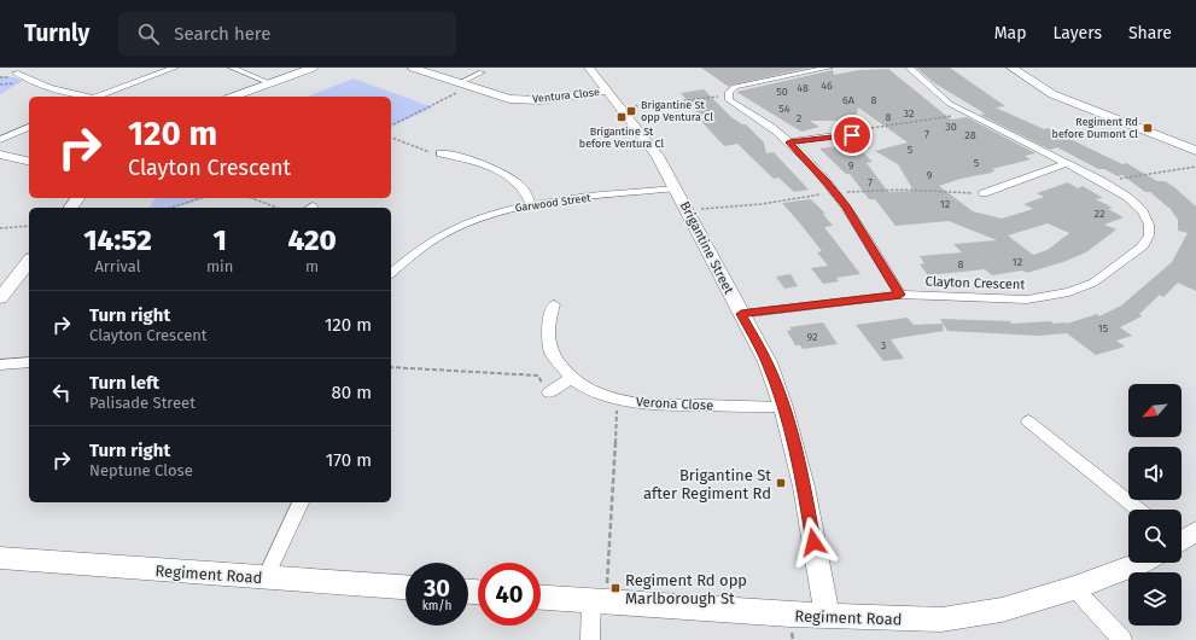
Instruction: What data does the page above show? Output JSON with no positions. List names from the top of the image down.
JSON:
{
  "streets": {
    "street": [
      "Ventura Close",
      "Garwood Street",
      "Brigantine Street",
      "Clayton Crescent",
      "Verona Close",
      "Regiment Road"
    ]
  },
  "crossings": [
    ["Ventura Close", "Brigantine Street"],
    ["Garwood Street", "Brigantine Street"],
    ["Brigantine Street", "Clayton Crescent"],
    ["Brigantine Street", "Verona Close"],
    ["Brigantine Street", "Regiment Road"]
  ],
  "places": {
    "transit": [
      "Brigantine St opp Ventura Cl",
      "Brigantine St before Ventura Cl",
      "Regiment Rd before Dumont Cl",
      "Brigantine St after Regiment Rd",
      "Regiment Rd opp Marlborough St"
    ]
  },
  "house_numbers": [
    "46",
    "48",
    "50",
    "6A",
    "8",
    "54",
    "32",
    "8",
    "2",
    "30",
    "7",
    "28",
    "5",
    "5",
    "9",
    "9",
    "7",
    "12",
    "22",
    "12",
    "8",
    "15",
    "92",
    "3"
  ],
  "north": "bottom left",
  "page": {
    "header": "Turnly",
    "search": "Search here",
    "nav": ["Map", "Layers", "Share"],
    "turn": ["120 m", "Clayton Crescent"],
    "eta": [
      "14:52",
      "Arrival",
      "1",
      "min",
      "420",
      "m"
    ],
    "list": [
      {
        "name": "Turn right",
        "note": "Clayton Crescent",
        "value": "120 m"
      },
      {
        "name": "Turn left",
        "note": "Palisade Street",
        "value": "80 m"
      },
      {
        "name": "Turn right",
        "note": "Neptune Close",
        "value": "170 m"
      }
    ],
    "speed": "30 km/h",
    "limit": "40"
  }
}
